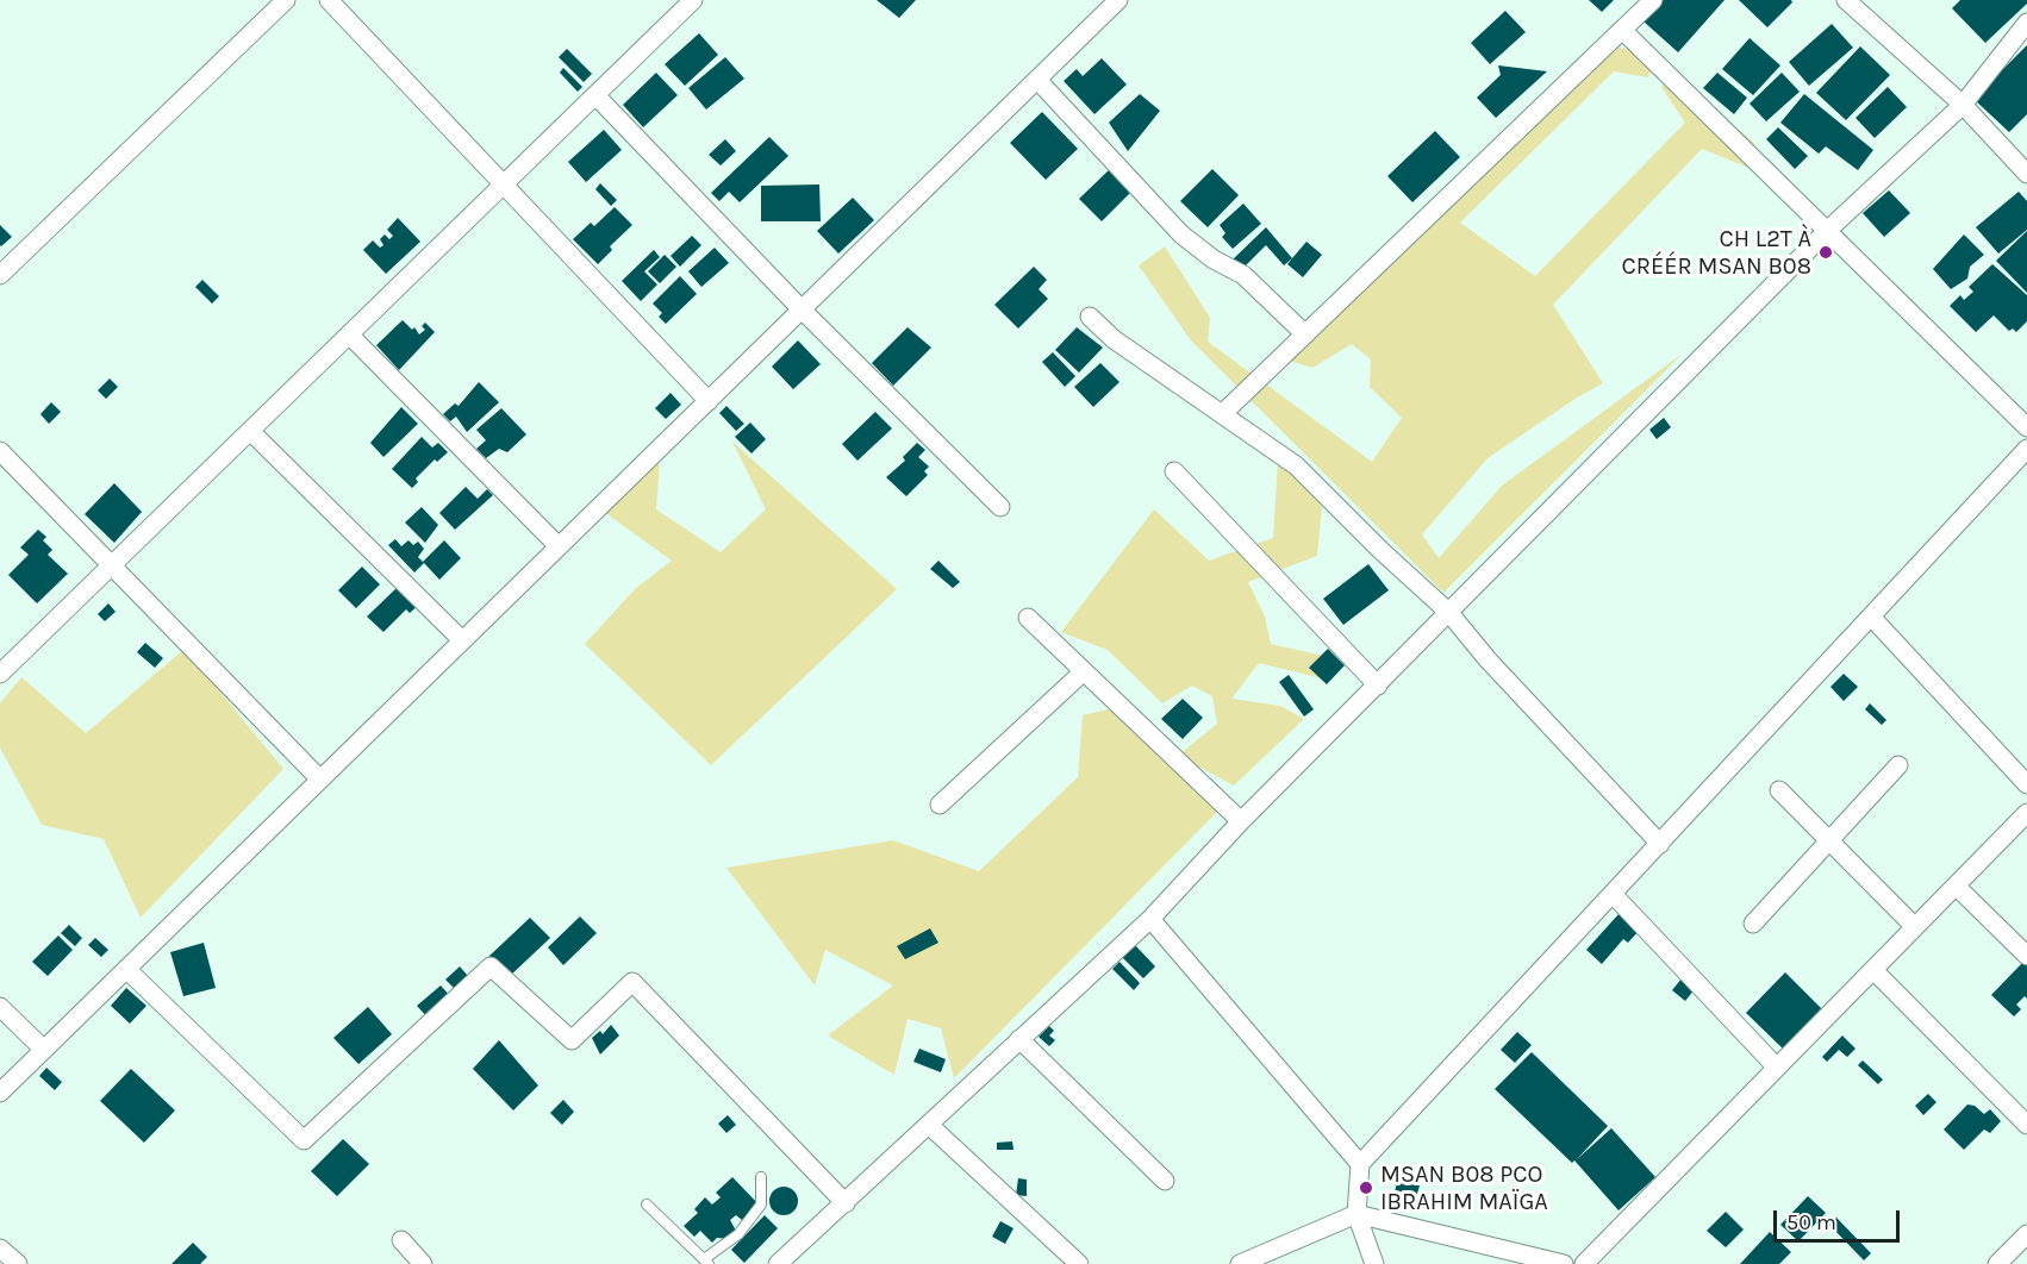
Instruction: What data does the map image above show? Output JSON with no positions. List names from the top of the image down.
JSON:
{
  "places": ["CH L2T À CRÉÉR MSAN B08", "MSAN B08 PCO IBRAHIM MAÏGA"],
  "scale_bar": "50 m"
}
